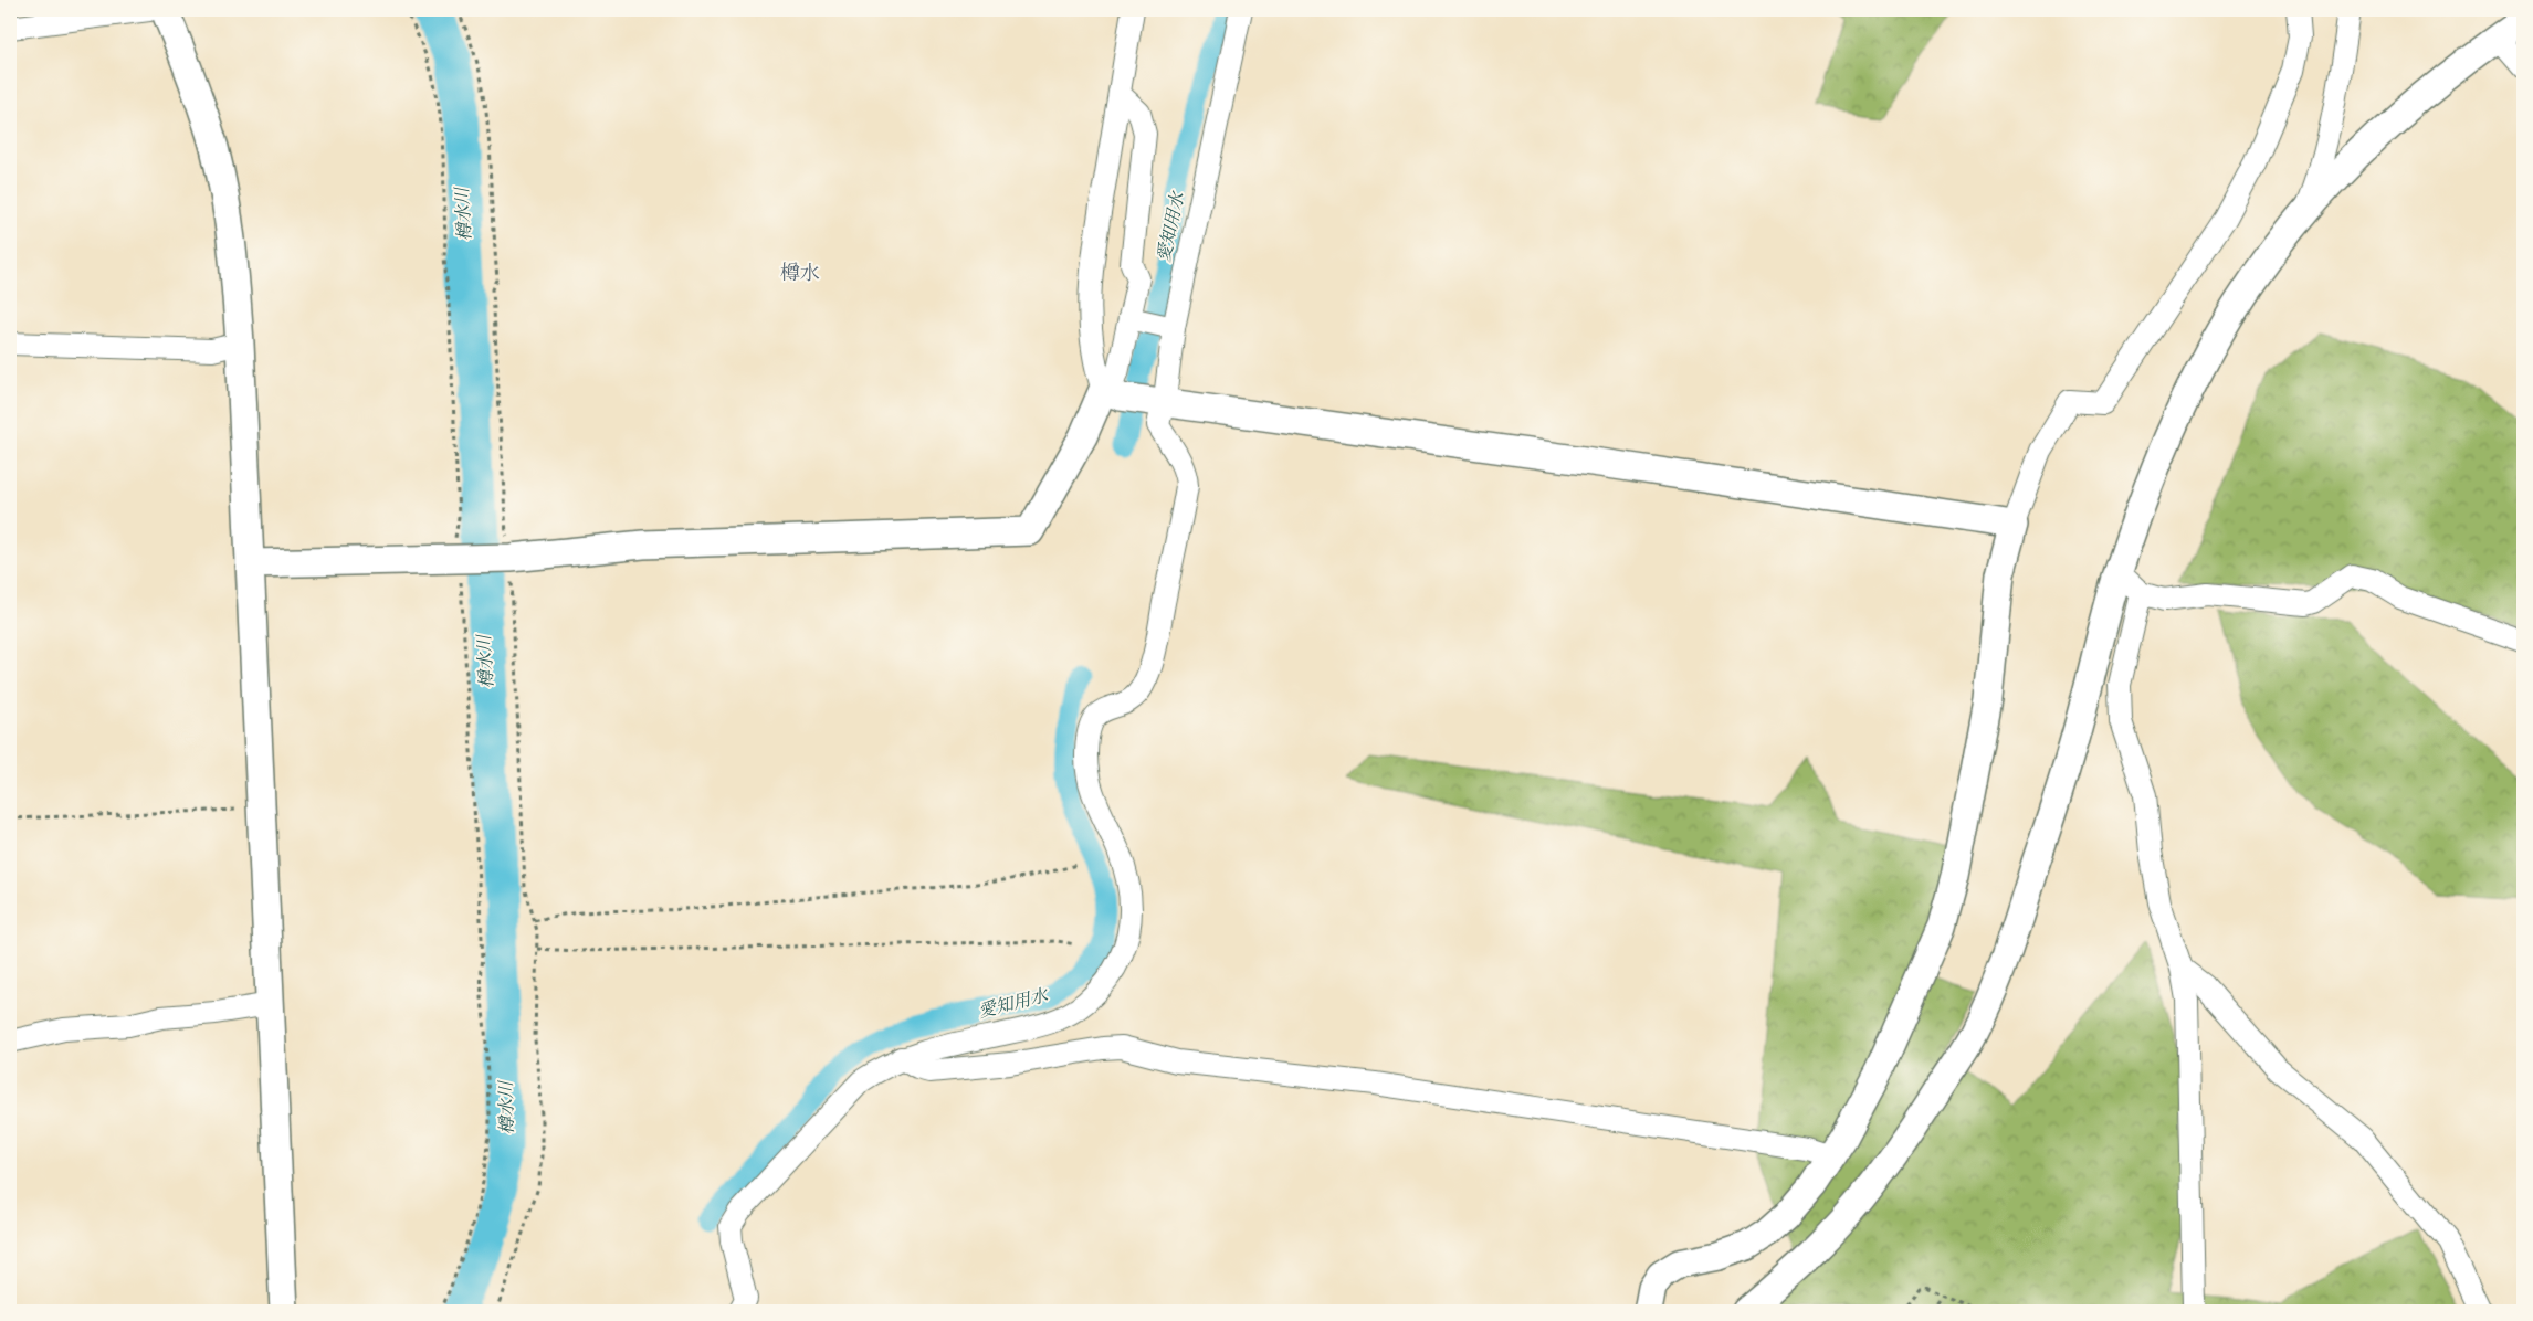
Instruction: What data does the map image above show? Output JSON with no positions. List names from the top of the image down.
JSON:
{
  "districts": ["樽水"],
  "water": ["樽水川", "愛知用水"]
}
